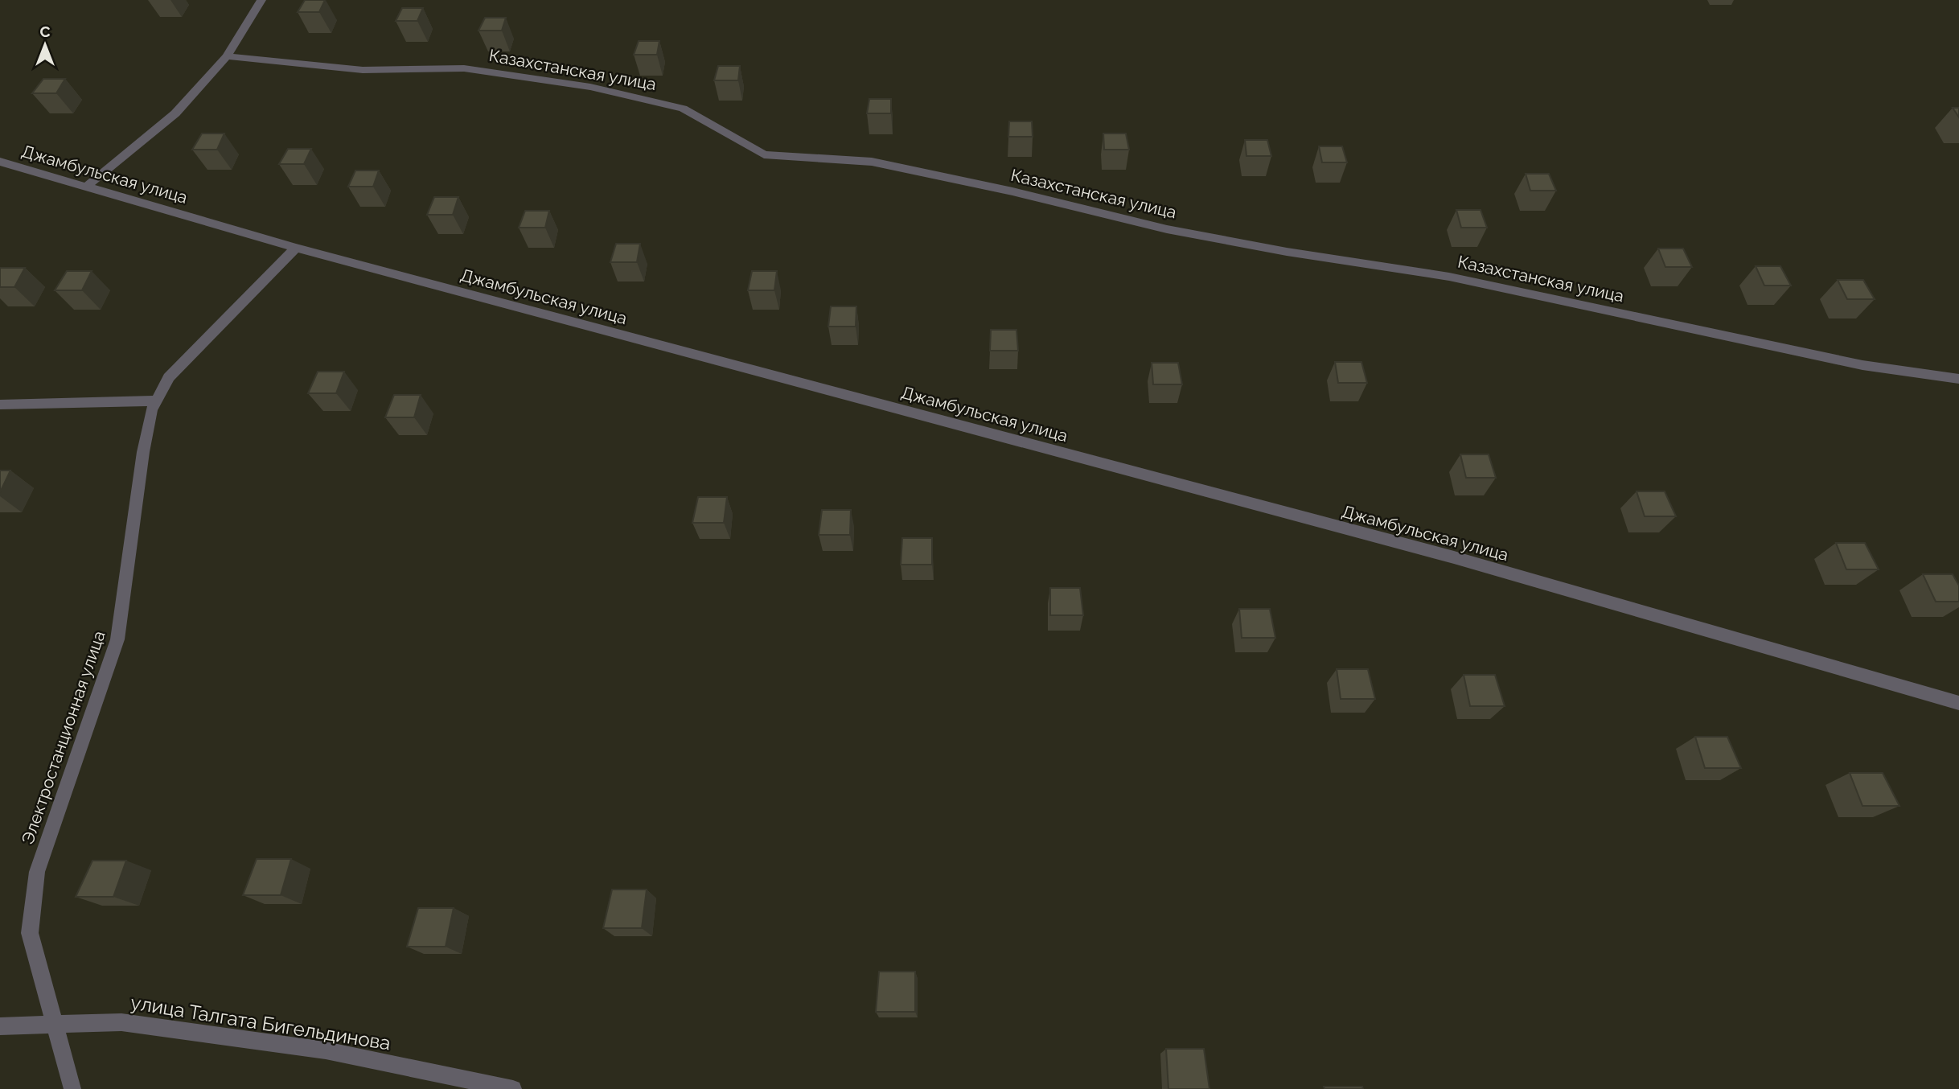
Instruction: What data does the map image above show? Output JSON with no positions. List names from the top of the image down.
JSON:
{
  "streets": {
    "street": [
      "Казахстанская улица",
      "Джамбульская улица",
      "Электростанционная улица",
      "улица Талгата Бигельдинова"
    ]
  },
  "crossings": [
    ["Джамбульская улица", "Электростанционная улица"],
    ["Электростанционная улица", "улица Талгата Бигельдинова"]
  ],
  "north": "top"
}
